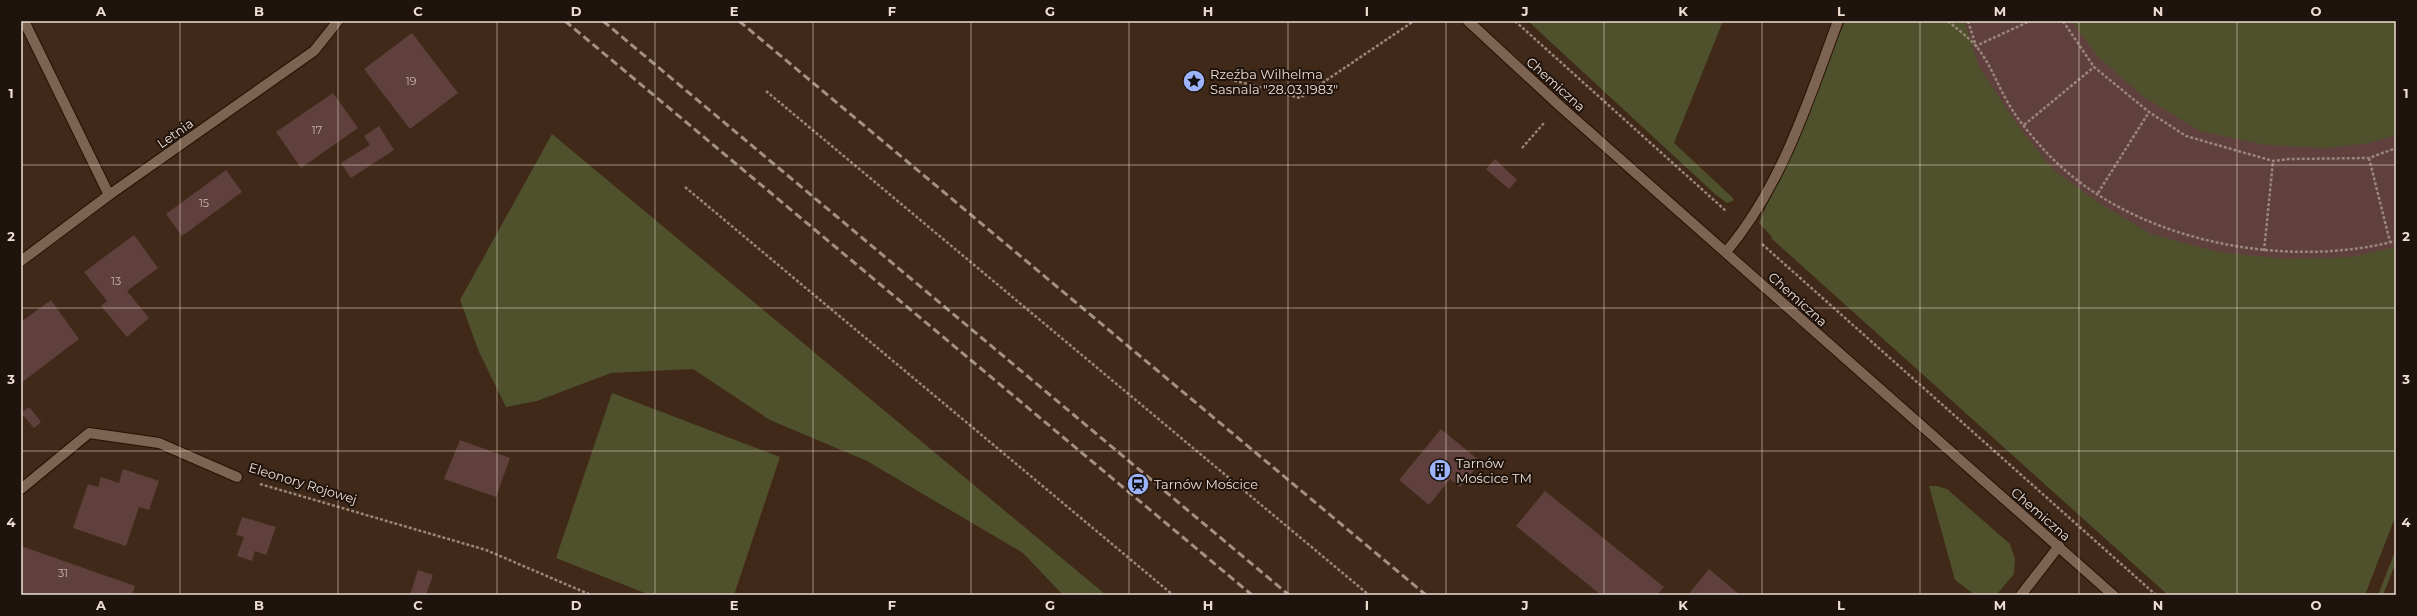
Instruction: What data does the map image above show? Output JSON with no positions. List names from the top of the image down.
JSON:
{
  "streets": {
    "street": ["Chemiczna", "Letnia", "Eleonory Rojowej"]
  },
  "places": {
    "place": ["Rzeźba Wilhelma Sasnala \"28.03.1983\""],
    "building": ["Tarnów Mościce TM"],
    "station": ["Tarnów Mościce"]
  },
  "house_numbers": [
    "19",
    "17",
    "15",
    "13",
    "31"
  ],
  "grid": {
    "columns": [
      "A",
      "B",
      "C",
      "D",
      "E",
      "F",
      "G",
      "H",
      "I",
      "J",
      "K",
      "L",
      "M",
      "N",
      "O"
    ],
    "rows": [
      "1",
      "2",
      "3",
      "4"
    ]
  }
}
